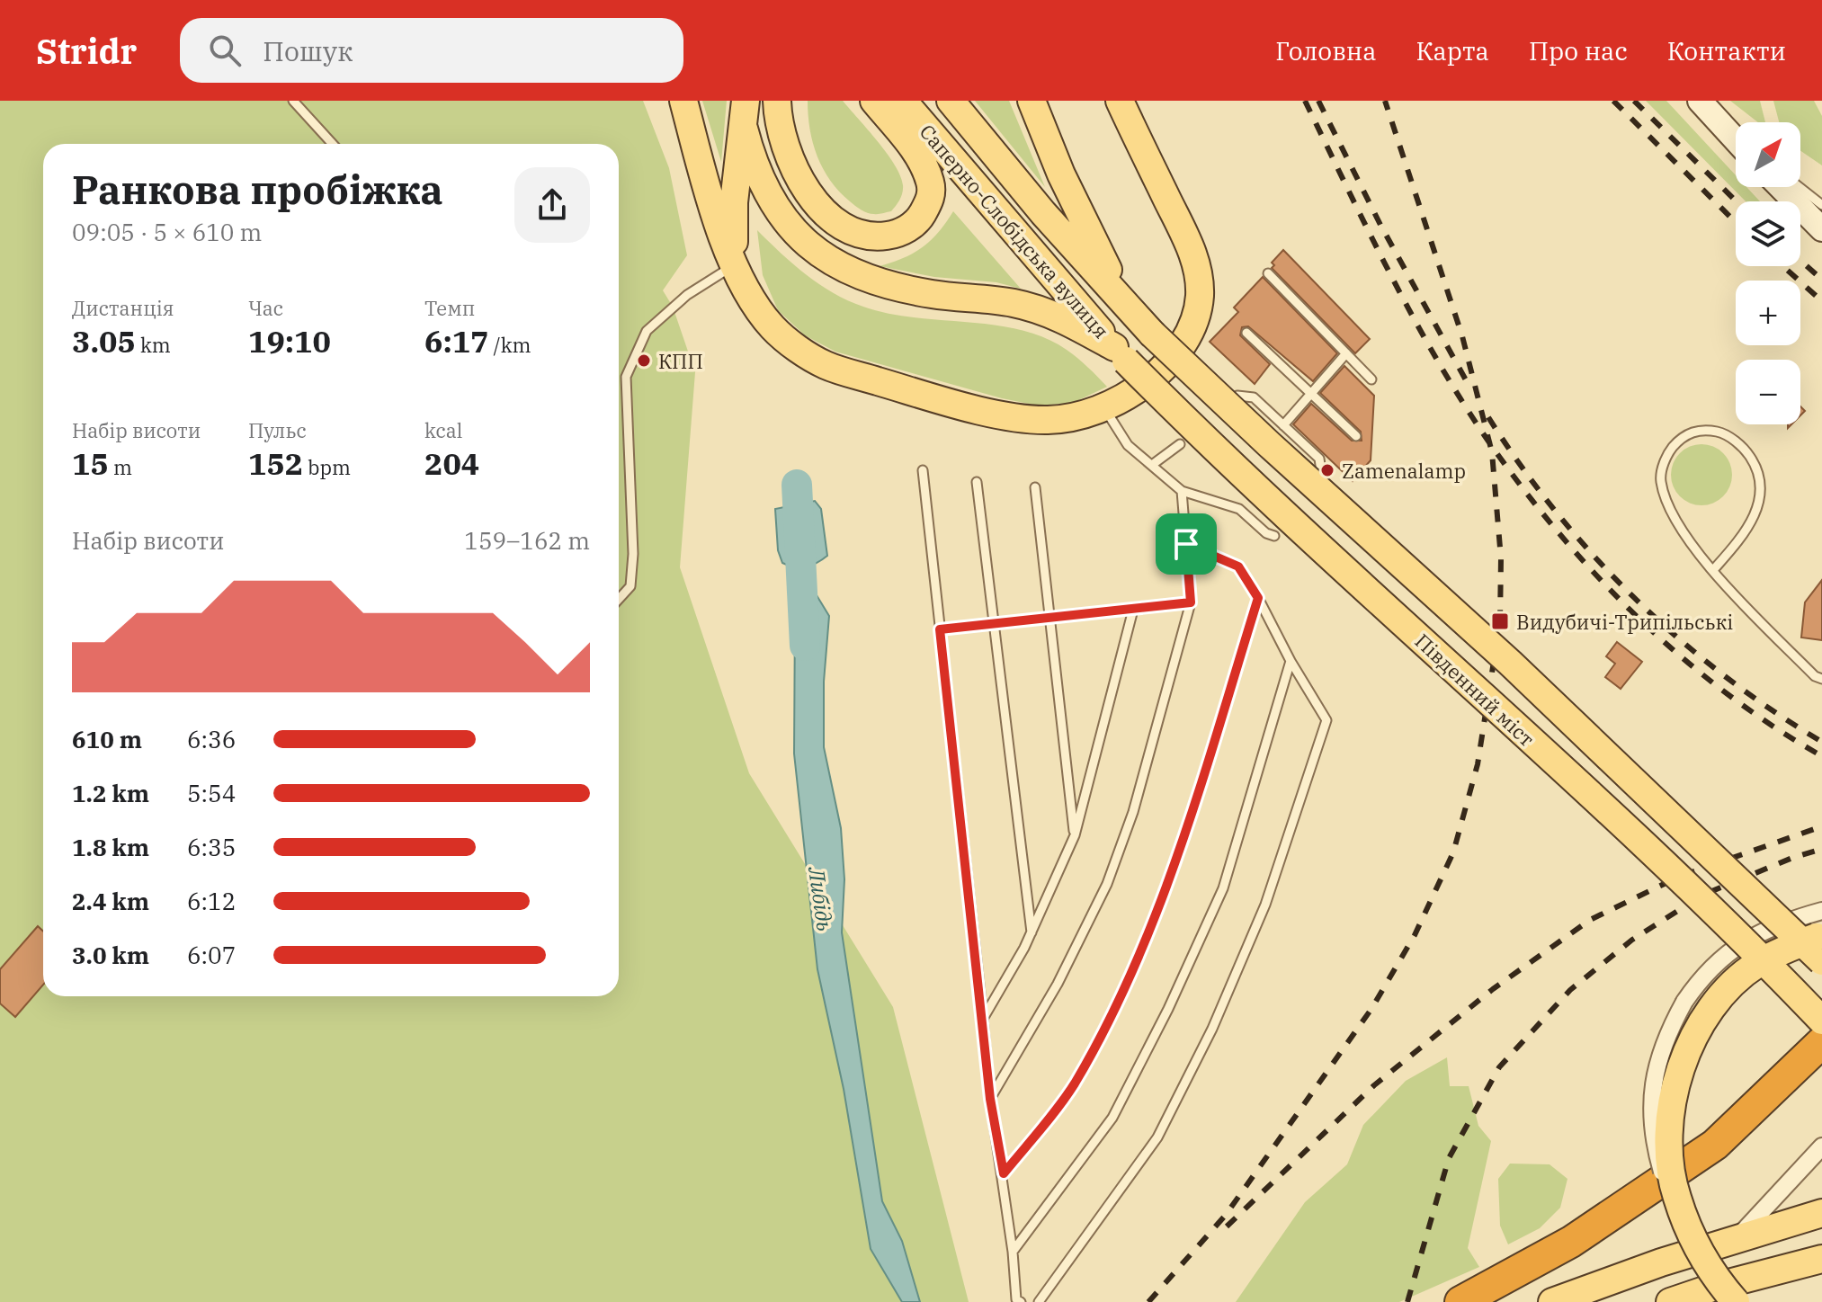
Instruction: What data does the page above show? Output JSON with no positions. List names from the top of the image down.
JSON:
{
  "streets": {
    "main road": ["Саперно-Слобідська вулиця", "Південний міст"]
  },
  "crossings": [
    ["Саперно-Слобідська вулиця", "Південний міст"]
  ],
  "water": ["Либідь"],
  "places": {
    "other": ["КПП", "Zamenalamp"],
    "transit": ["Видубичі-Трипільські"]
  },
  "north": "top right",
  "page": {
    "header": "Stridr",
    "search": "Пошук",
    "nav": [
      "Головна",
      "Карта",
      "Про нас",
      "Контакти"
    ],
    "map_buttons": ["+", "−"],
    "heading": ["Ранкова пробіжка", "09:05 · 5 × 610 m"],
    "stats": [
      ["Дистанція", "3.05 km"],
      ["Час", "19:10"],
      ["Темп", "6:17 /km"],
      ["Набір висоти", "15 m"],
      ["Пульс", "152 bpm"],
      ["kcal", "204"]
    ],
    "chart": ["Набір висоти", "159–162 m"],
    "list": [
      {
        "name": "610 m",
        "note": "6:36"
      },
      {
        "name": "1.2 km",
        "note": "5:54"
      },
      {
        "name": "1.8 km",
        "note": "6:35"
      },
      {
        "name": "2.4 km",
        "note": "6:12"
      },
      {
        "name": "3.0 km",
        "note": "6:07"
      }
    ]
  }
}
